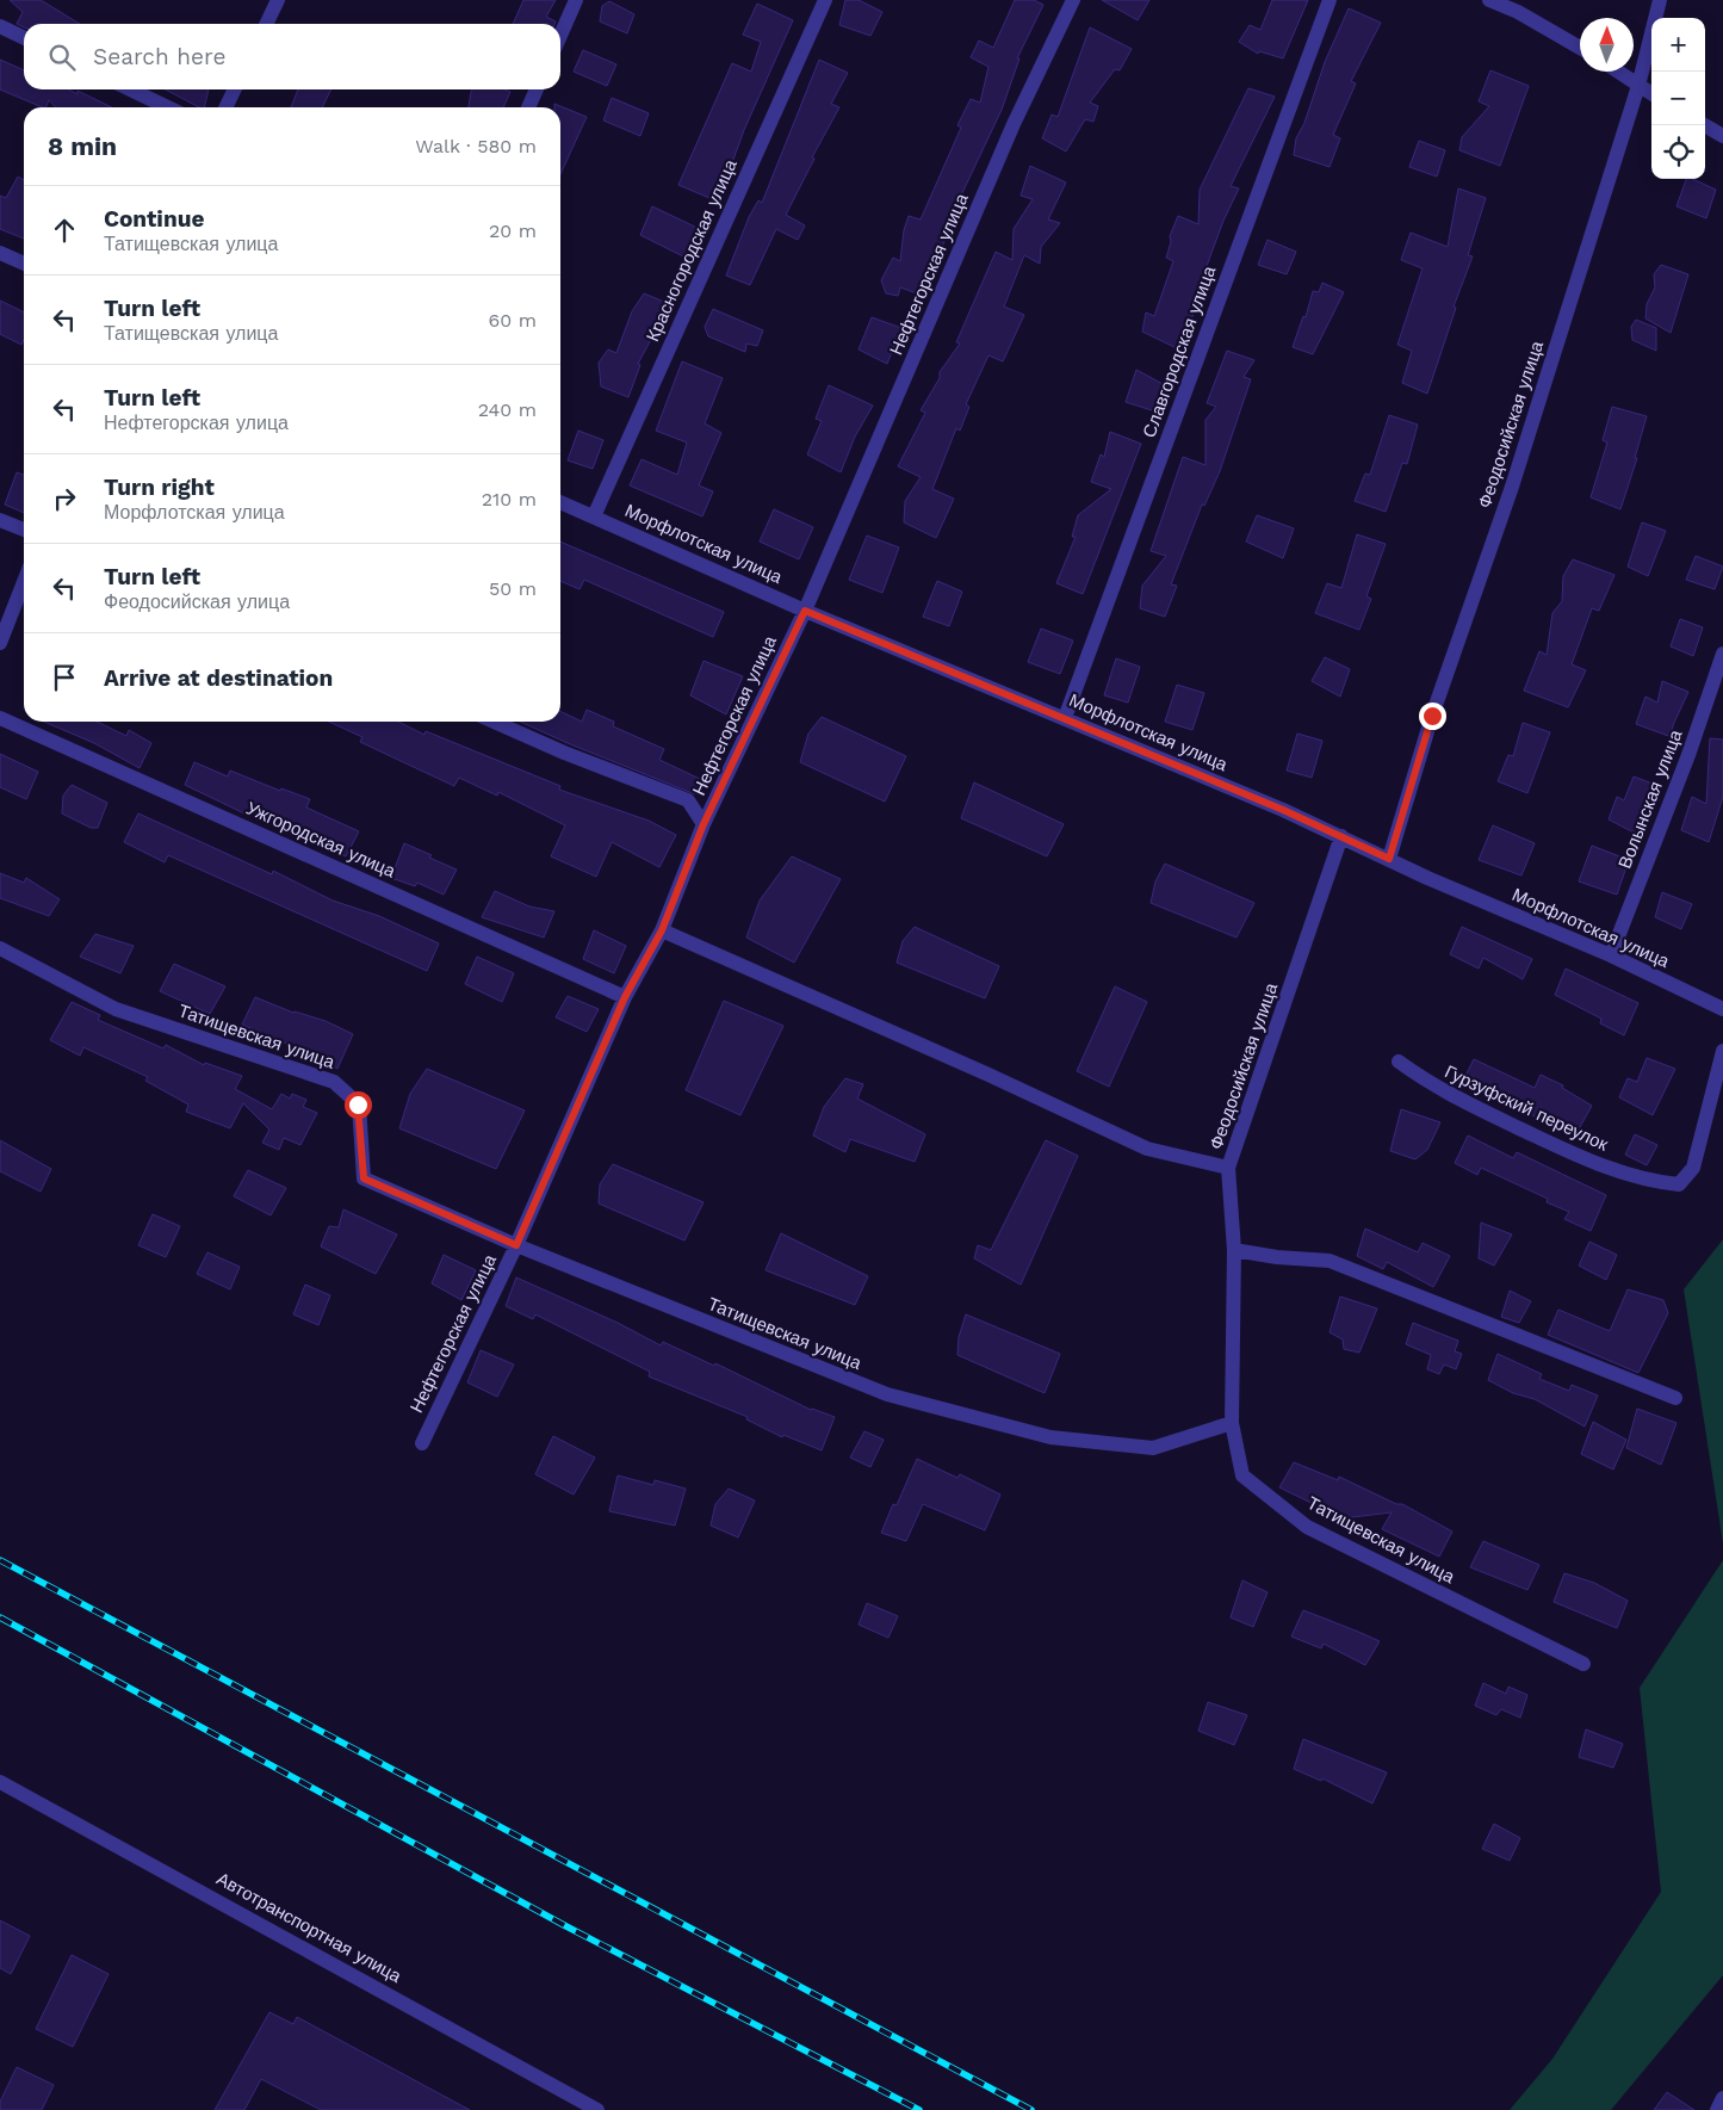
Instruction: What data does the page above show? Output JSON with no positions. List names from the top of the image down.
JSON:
{
  "streets": {
    "street": [
      "Красногородская улица",
      "Нефтегорская улица",
      "Славгородская улица",
      "Феодосийская улица",
      "Морфлотская улица",
      "Волынская улица",
      "Ужгородская улица",
      "Татищевская улица",
      "Гурзуфский переулок",
      "Автотранспортная улица"
    ]
  },
  "crossings": [
    ["Красногородская улица", "Морфлотская улица"],
    ["Нефтегорская улица", "Морфлотская улица"],
    ["Нефтегорская улица", "Ужгородская улица"],
    ["Нефтегорская улица", "Татищевская улица"],
    ["Славгородская улица", "Морфлотская улица"],
    ["Феодосийская улица", "Морфлотская улица"],
    ["Феодосийская улица", "Татищевская улица"],
    ["Морфлотская улица", "Волынская улица"]
  ],
  "north": "top",
  "page": {
    "map_buttons": ["+", "−"],
    "search": "Search here",
    "heading": ["8 min", "Walk · 580 m"],
    "list": [
      ["Continue", "Татищевская улица", "20 m"],
      ["Turn left", "Татищевская улица", "60 m"],
      ["Turn left", "Нефтегорская улица", "240 m"],
      ["Turn right", "Морфлотская улица", "210 m"],
      ["Turn left", "Феодосийская улица", "50 m"],
      "Arrive at destination"
    ]
  }
}
